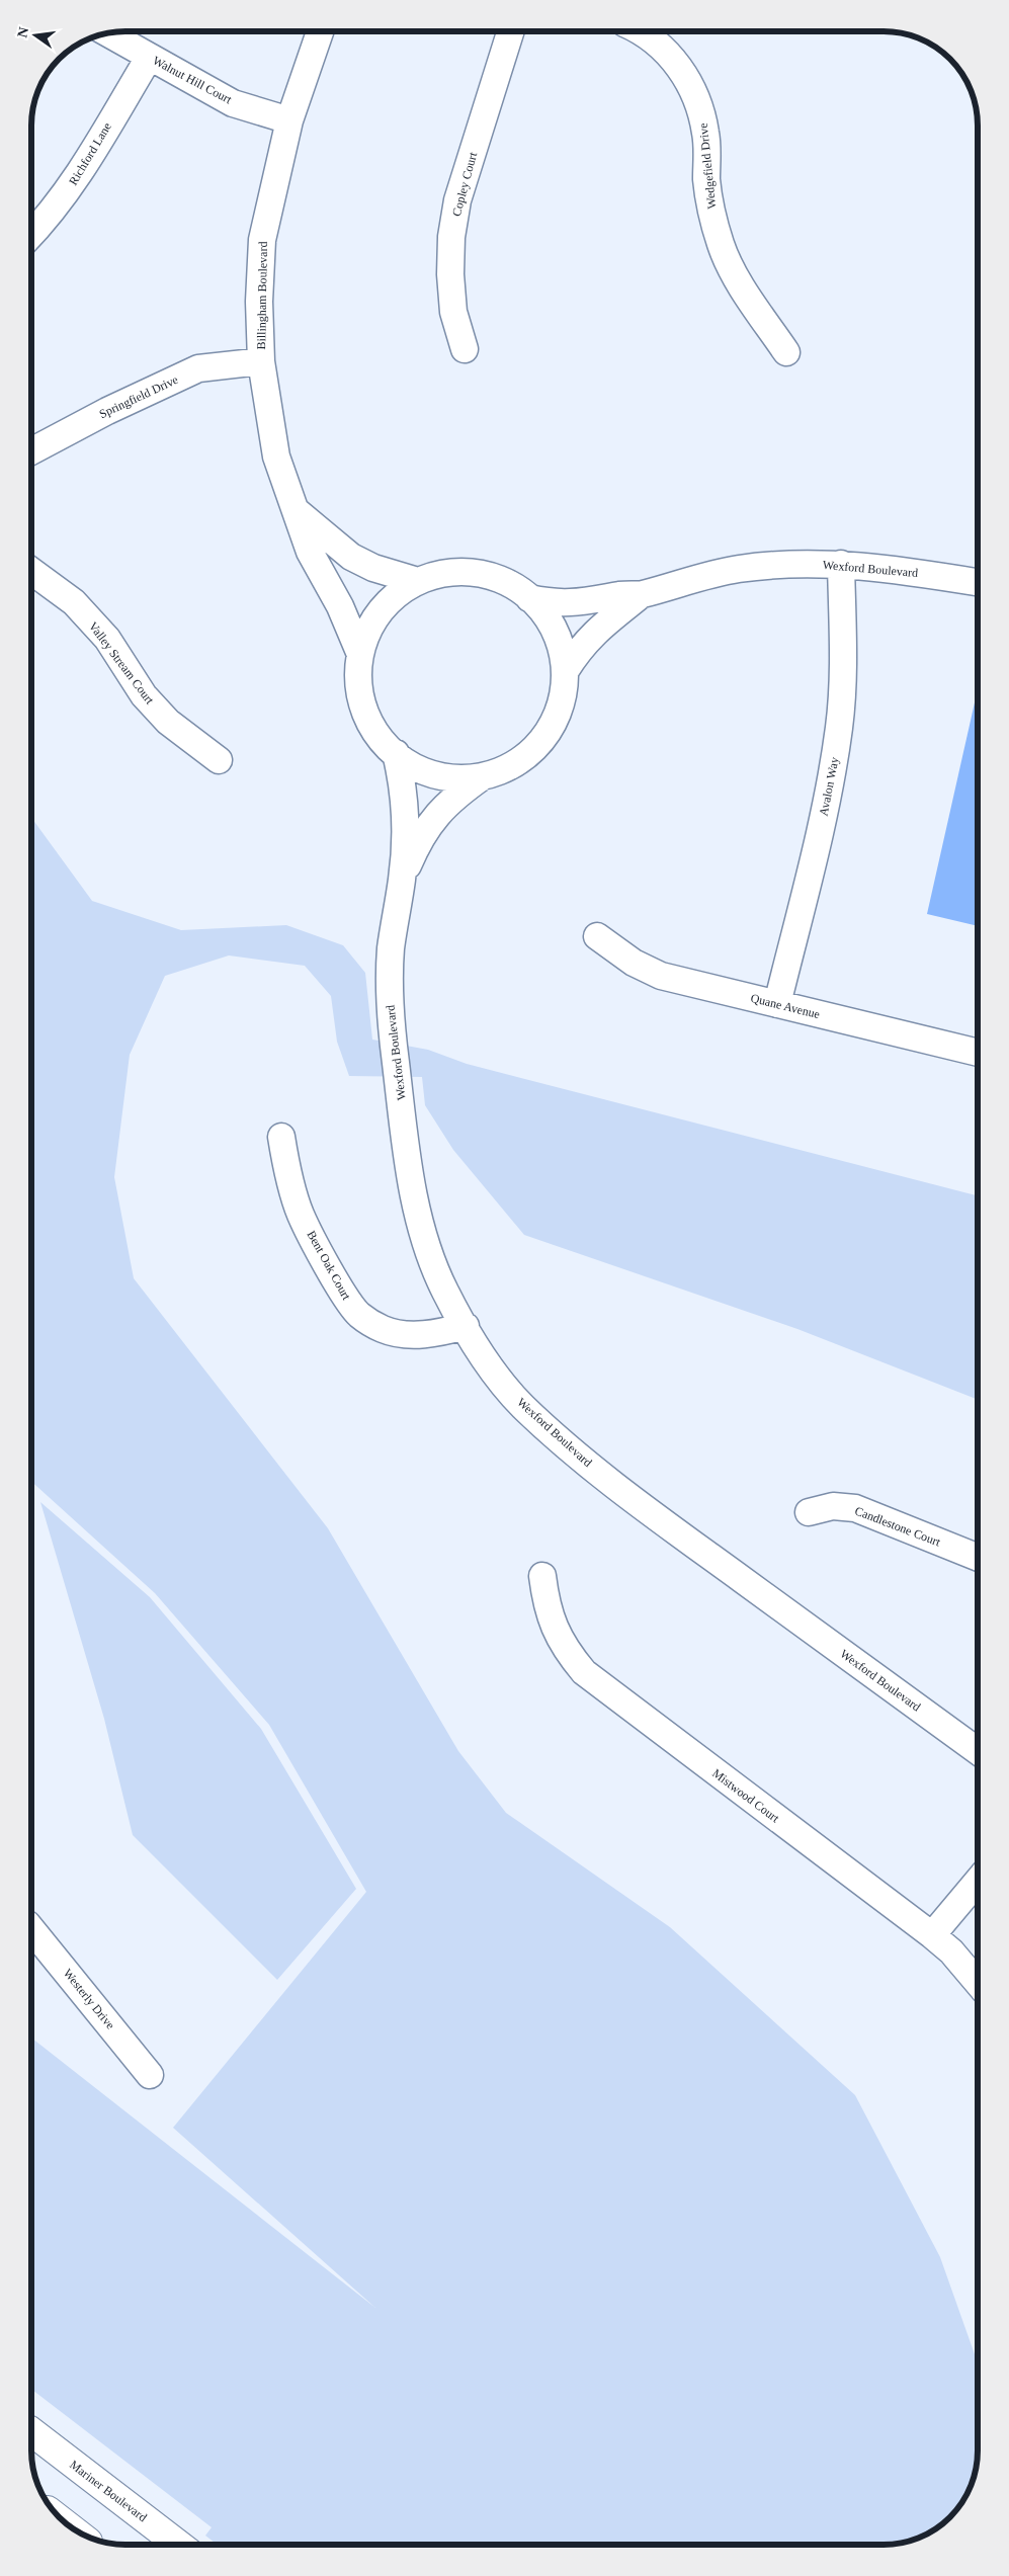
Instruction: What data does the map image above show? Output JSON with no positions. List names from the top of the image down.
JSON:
{
  "streets": {
    "main road": ["Mariner Boulevard"],
    "street": [
      "Walnut Hill Court",
      "Richford Lane",
      "Wedgefield Drive",
      "Copley Court",
      "Billingham Boulevard",
      "Springfield Drive",
      "Wexford Boulevard",
      "Valley Stream Court",
      "Avalon Way",
      "Quane Avenue",
      "Bent Oak Court",
      "Candlestone Court",
      "Mistwood Court",
      "Westerly Drive"
    ]
  },
  "crossings": [
    ["Walnut Hill Court", "Richford Lane"],
    ["Walnut Hill Court", "Billingham Boulevard"],
    ["Billingham Boulevard", "Springfield Drive"],
    ["Wexford Boulevard", "Avalon Way"],
    ["Wexford Boulevard", "Bent Oak Court"],
    ["Avalon Way", "Quane Avenue"]
  ],
  "north": "left"
}
